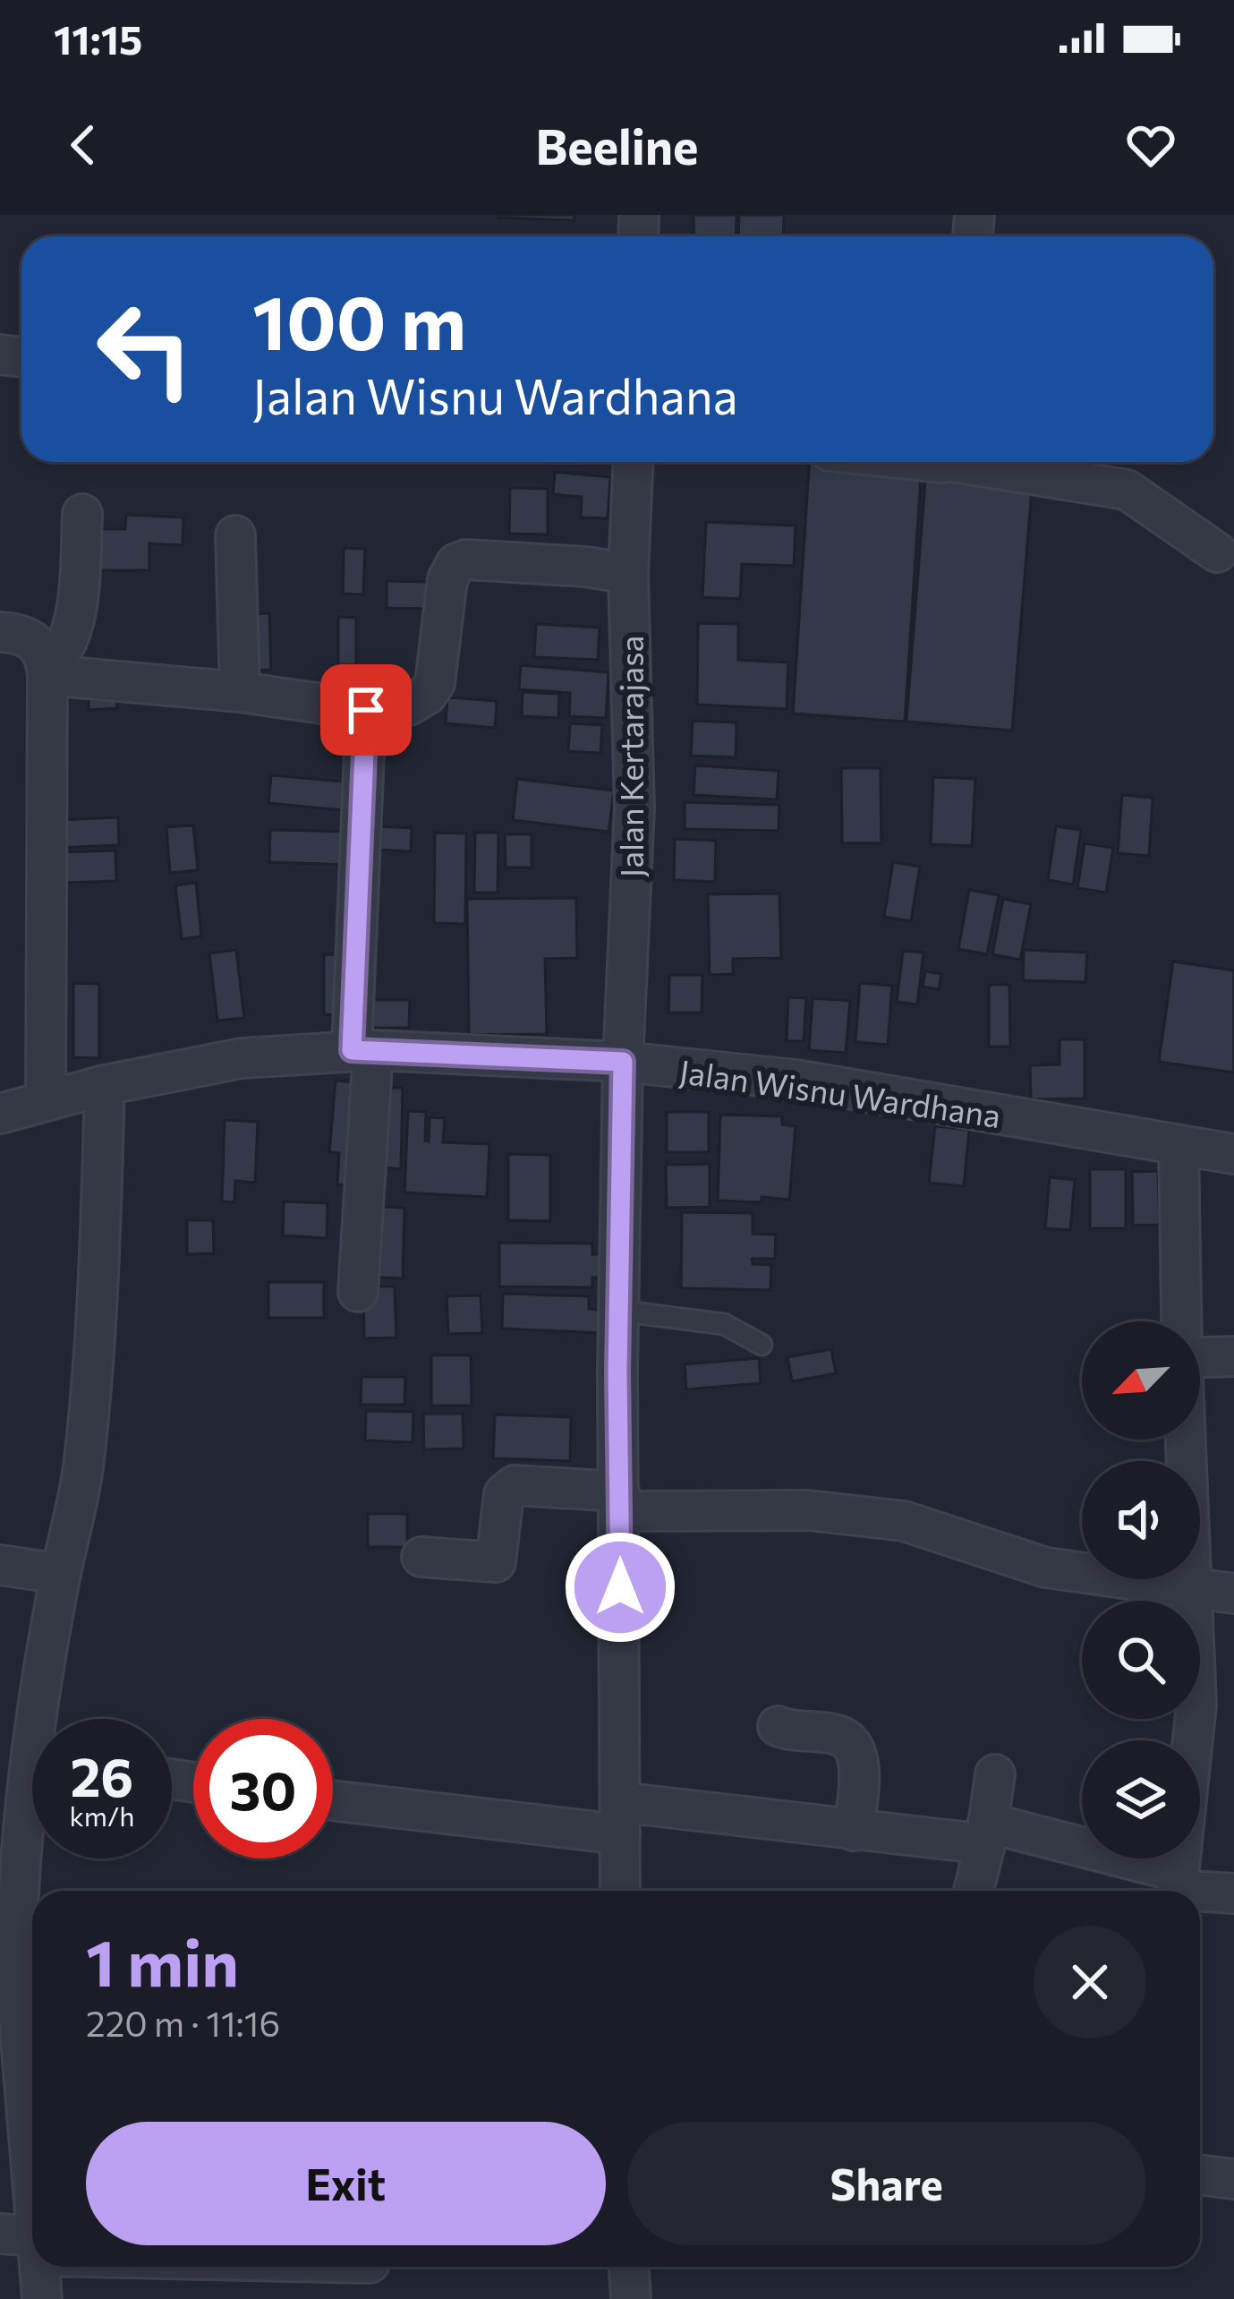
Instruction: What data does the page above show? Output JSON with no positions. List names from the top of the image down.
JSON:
{
  "streets": {
    "street": ["Jalan Kertarajasa", "Jalan Wisnu Wardhana"]
  },
  "crossings": [
    ["Jalan Kertarajasa", "Jalan Wisnu Wardhana"]
  ],
  "north": "bottom left",
  "page": {
    "status": "11:15",
    "header": "Beeline",
    "turn": ["100 m", "Jalan Wisnu Wardhana"],
    "speed": "26 km/h",
    "limit": "30",
    "heading": ["1 min", "220 m · 11:16"],
    "buttons": ["Exit", "Share"]
  }
}
